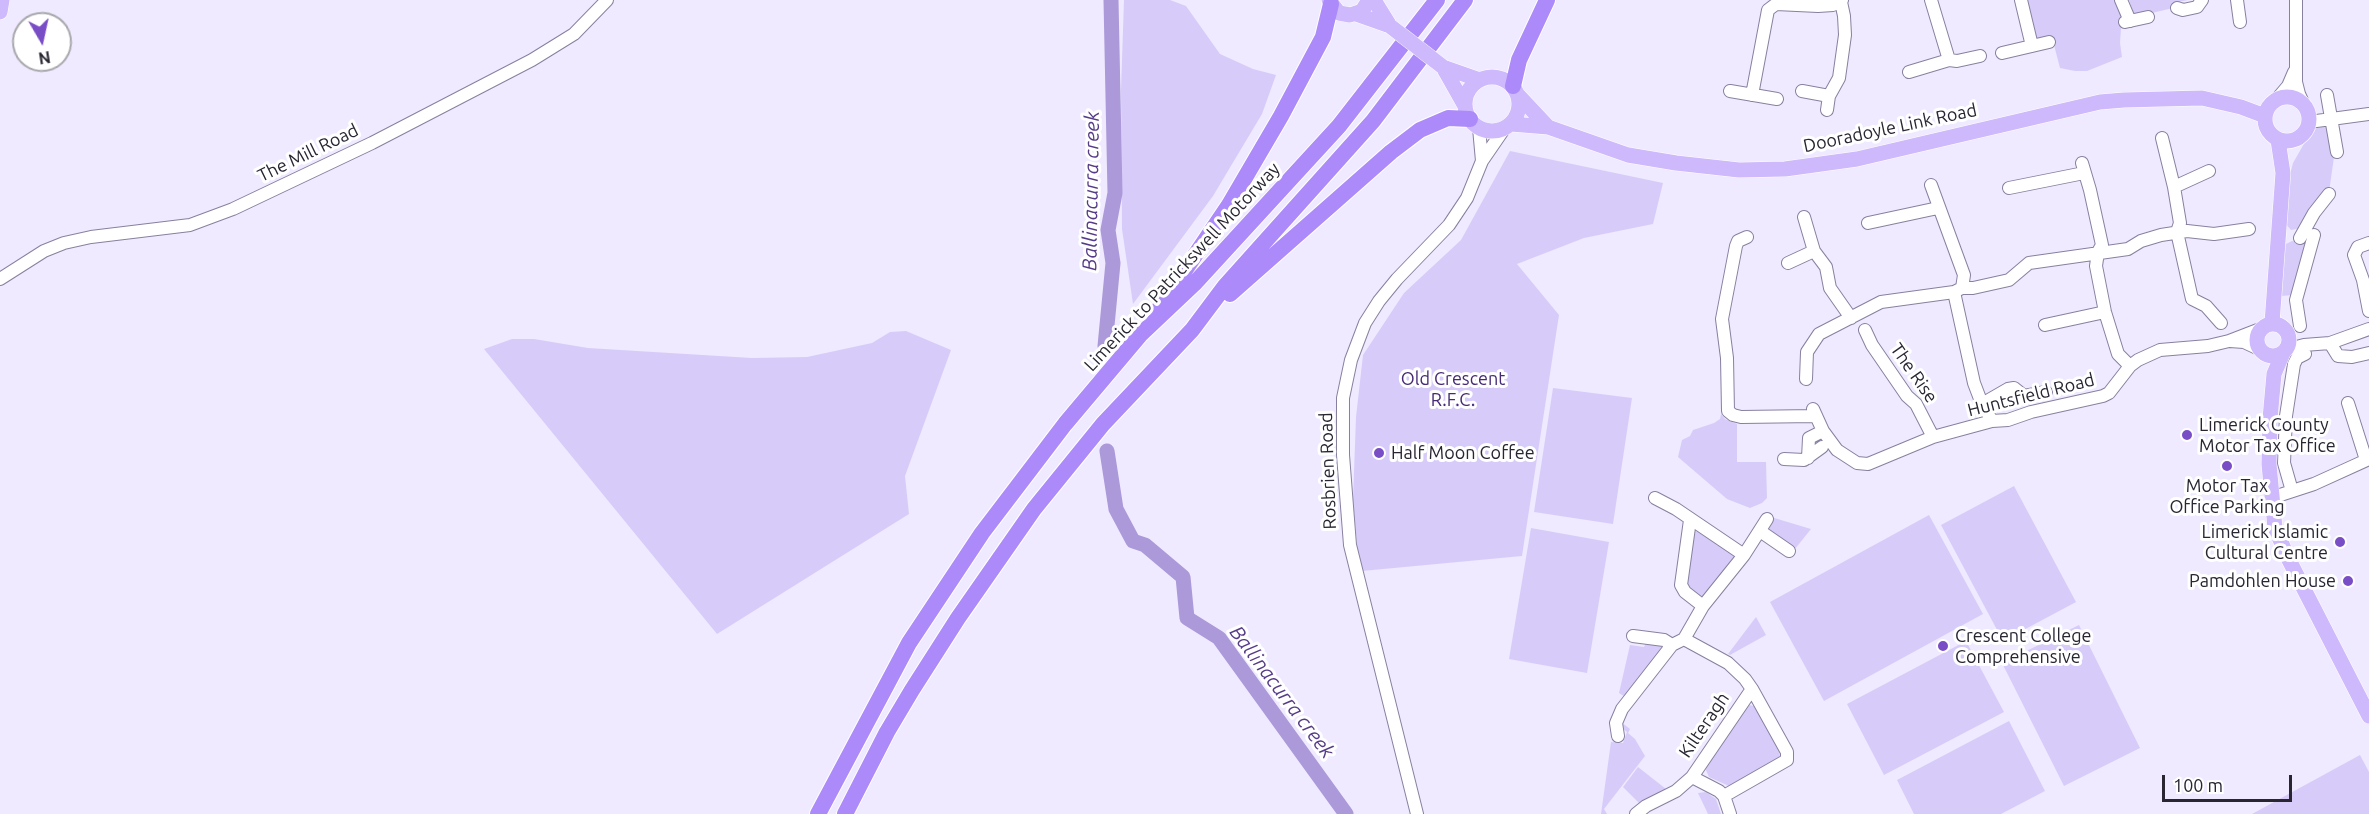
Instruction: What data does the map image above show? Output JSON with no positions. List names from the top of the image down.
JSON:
{
  "streets": {
    "highway": ["Limerick to Patrickswell Motorway"],
    "main road": ["Dooradoyle Link Road"],
    "street": [
      "The Mill Road",
      "The Rise",
      "Huntsfield Road",
      "Rosbrien Road",
      "Kilteragh"
    ]
  },
  "crossings": [
    ["Dooradoyle Link Road", "Rosbrien Road"],
    ["The Rise", "Huntsfield Road"]
  ],
  "water": ["Ballinacurra creek"],
  "parks": ["Old Crescent R.F.C."],
  "places": [
    "Limerick County Motor Tax Office",
    "Half Moon Coffee",
    "Motor Tax Office Parking",
    "Limerick Islamic Cultural Centre",
    "Pamdohlen House",
    "Crescent College Comprehensive"
  ],
  "scale_bar": "100 m",
  "north": "bottom"
}
